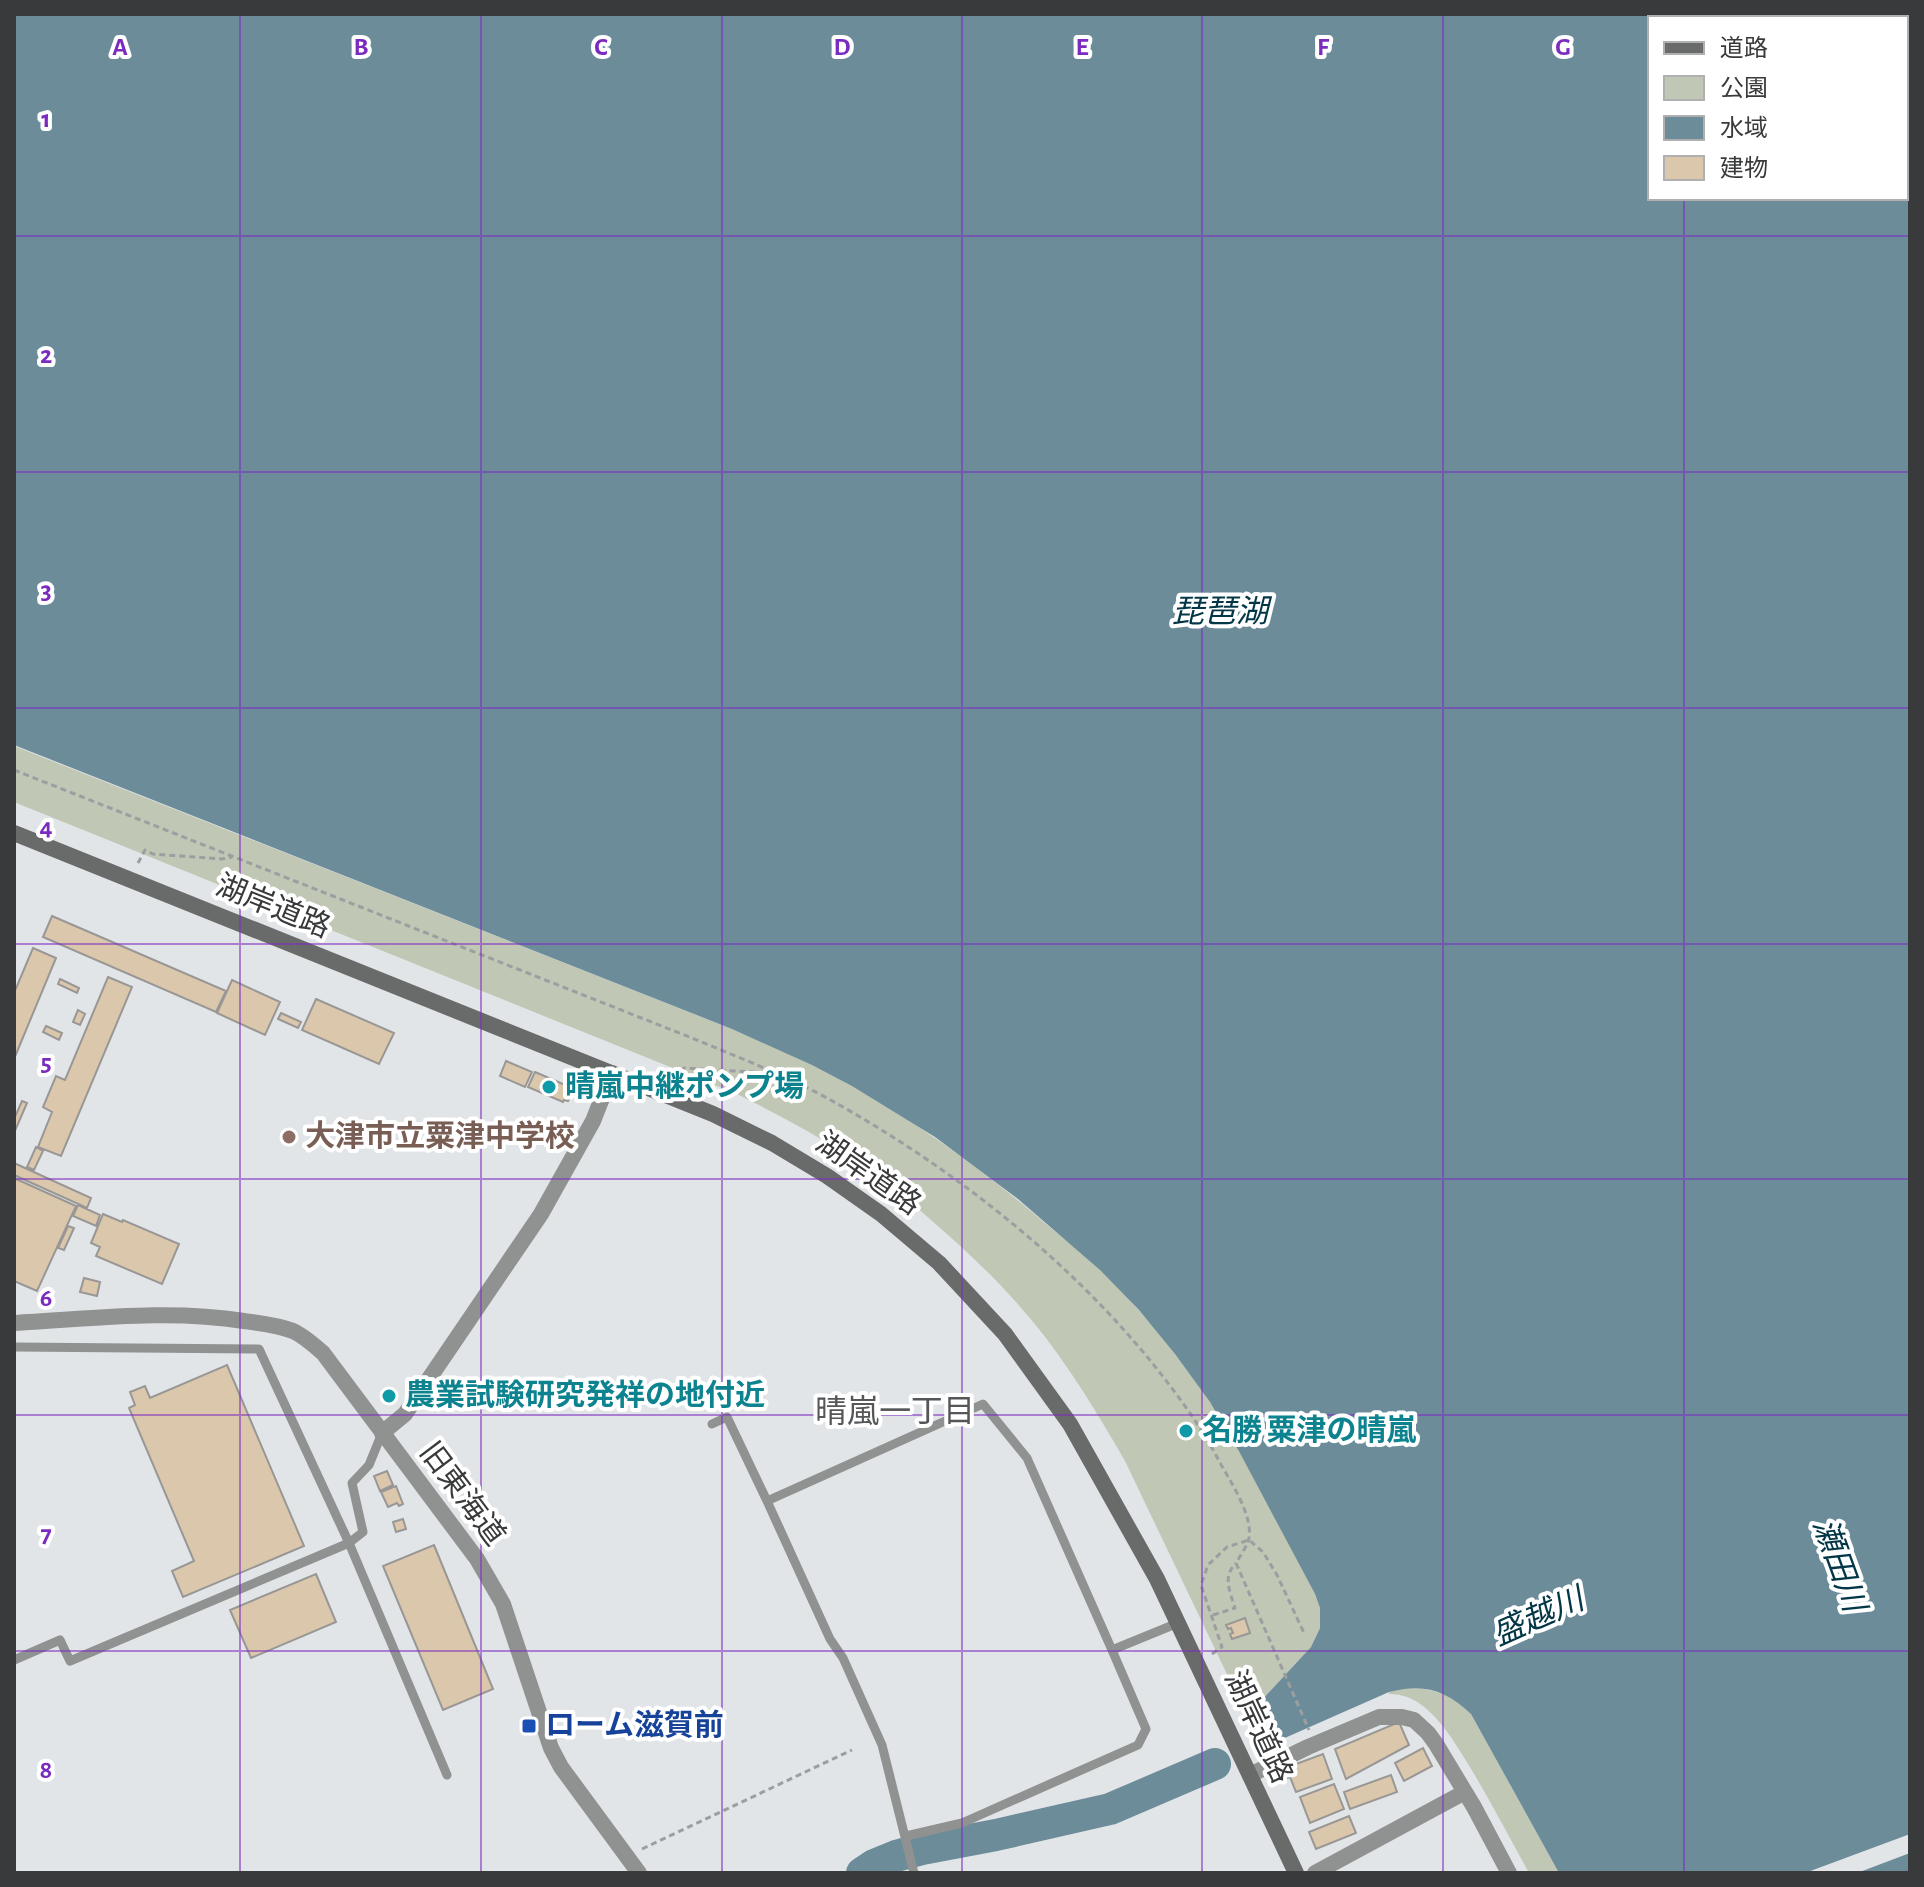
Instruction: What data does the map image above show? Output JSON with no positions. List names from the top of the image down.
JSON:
{
  "streets": {
    "main road": ["湖岸道路"],
    "street": ["旧東海道"]
  },
  "districts": ["晴嵐一丁目"],
  "water": ["琵琶湖", "瀬田川", "盛越川"],
  "places": {
    "other": [
      "晴嵐中継ポンプ場",
      "大津市立粟津中学校",
      "農業試験研究発祥の地付近",
      "名勝 粟津の晴嵐"
    ],
    "transit": ["ローム滋賀前"]
  },
  "legend": [
    "道路",
    "公園",
    "水域",
    "建物"
  ],
  "grid": {
    "columns": [
      "A",
      "B",
      "C",
      "D",
      "E",
      "F",
      "G"
    ],
    "rows": [
      "1",
      "2",
      "3",
      "4",
      "5",
      "6",
      "7",
      "8"
    ]
  }
}
